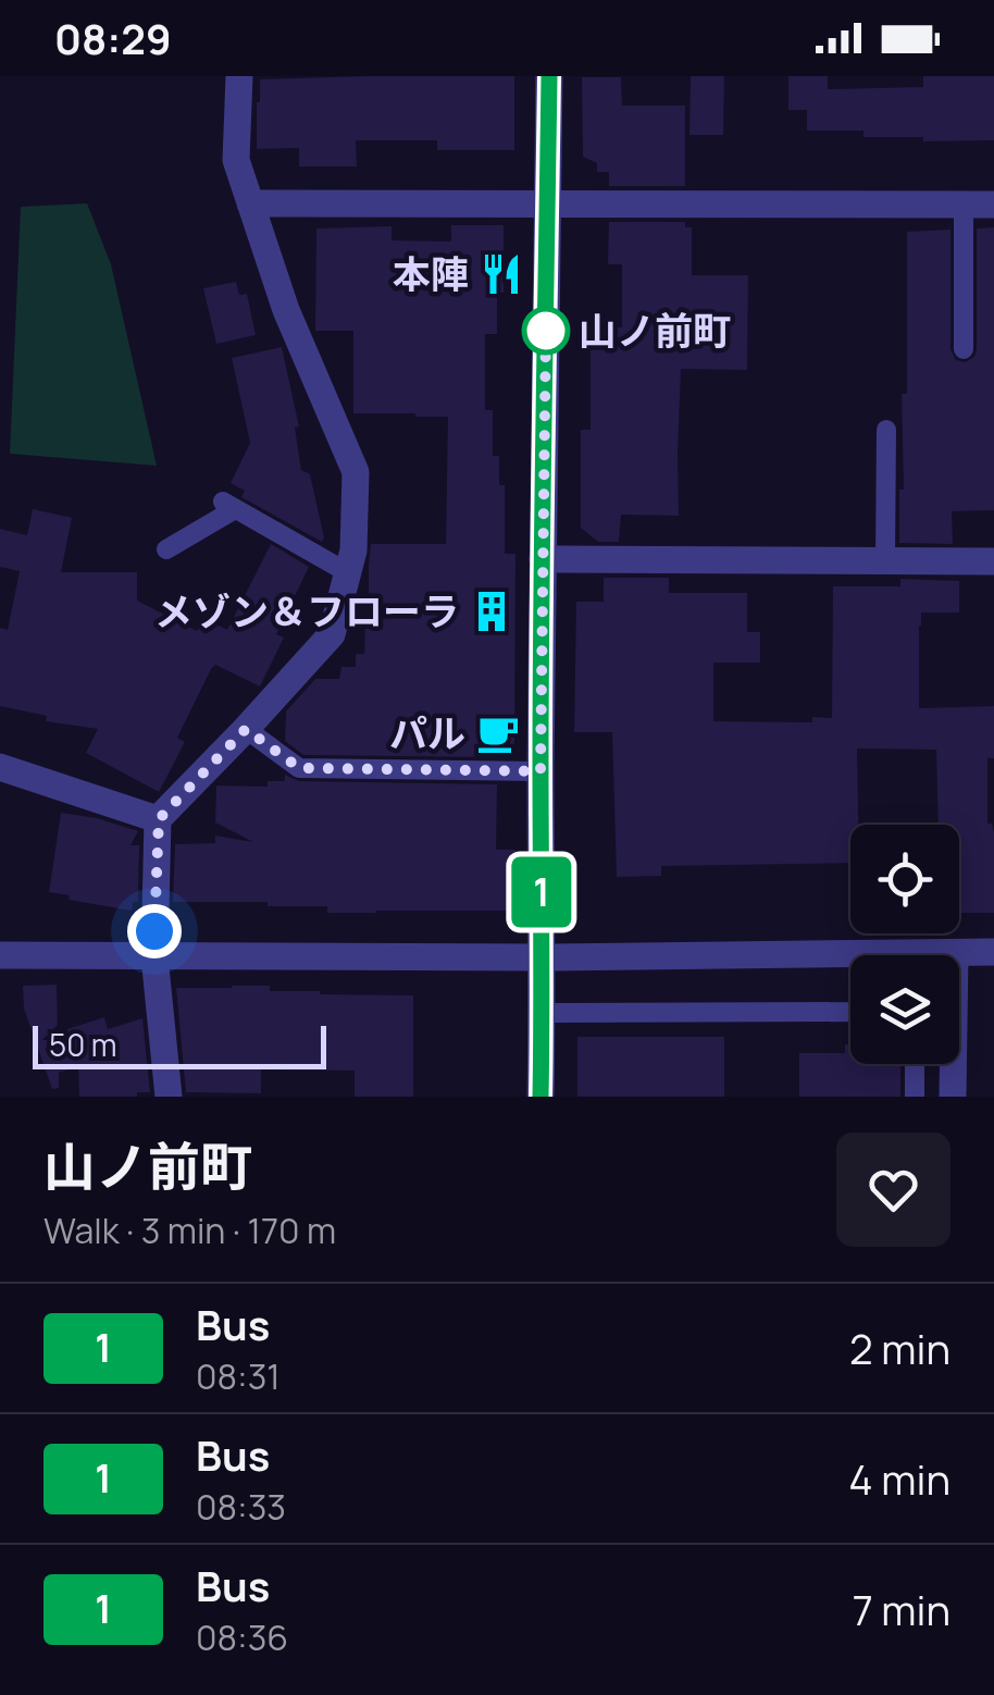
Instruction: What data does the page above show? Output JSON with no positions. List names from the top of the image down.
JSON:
{
  "places": {
    "restaurant": ["本陣"],
    "other": ["山ノ前町"],
    "building": ["メゾン＆フローラ"],
    "cafe": ["パル"]
  },
  "lines": ["bus line 1"],
  "scale_bar": "50 m",
  "page": {
    "status": "08:29",
    "on_map": "1",
    "scale": "50 m",
    "heading": ["山ノ前町", "Walk · 3 min · 170 m"],
    "list": [
      {
        "mark": "1",
        "name": "Bus",
        "note": "08:31",
        "value": "2 min"
      },
      {
        "mark": "1",
        "name": "Bus",
        "note": "08:33",
        "value": "4 min"
      },
      {
        "mark": "1",
        "name": "Bus",
        "note": "08:36",
        "value": "7 min"
      }
    ]
  }
}
